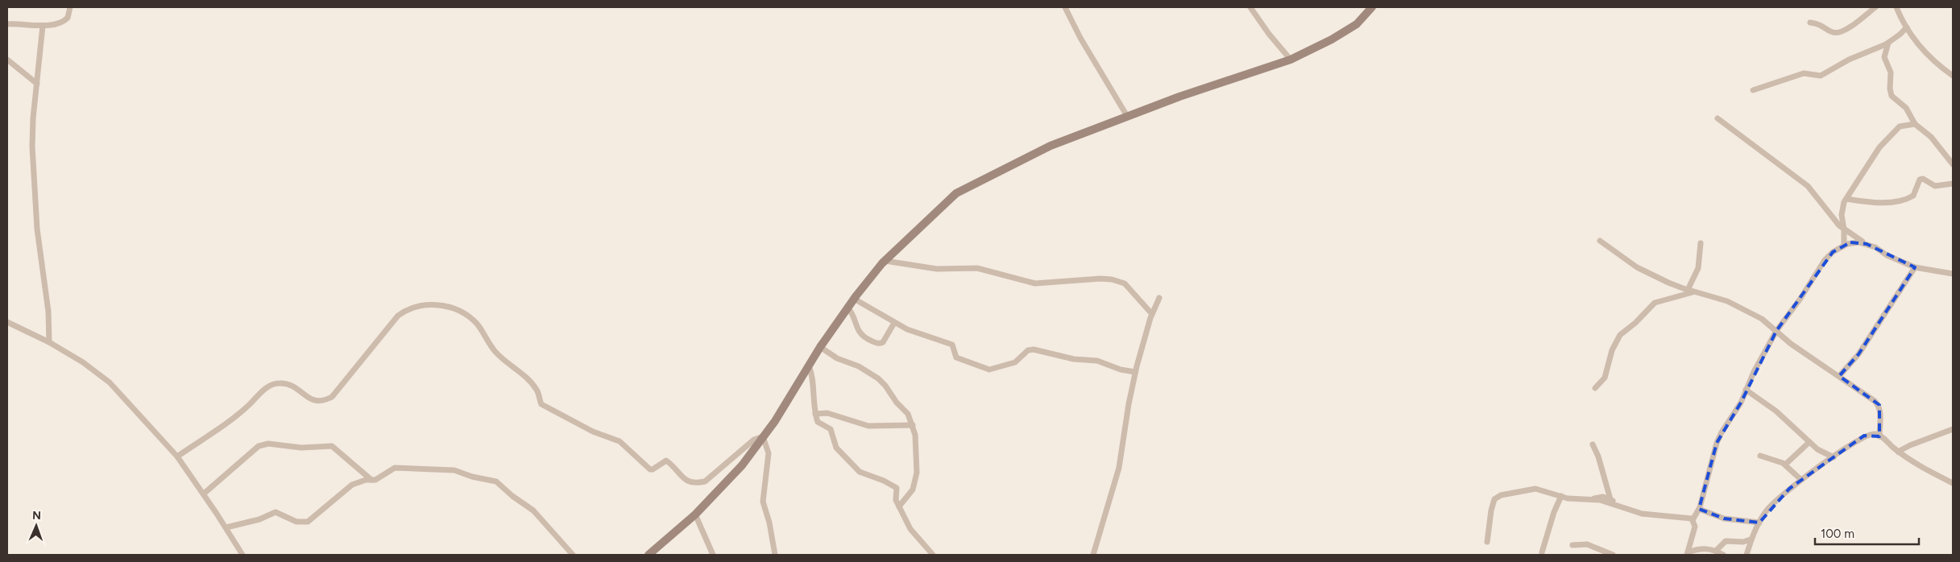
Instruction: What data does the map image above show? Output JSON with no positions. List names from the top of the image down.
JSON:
{
  "scale_bar": "100 m",
  "north": "top"
}
